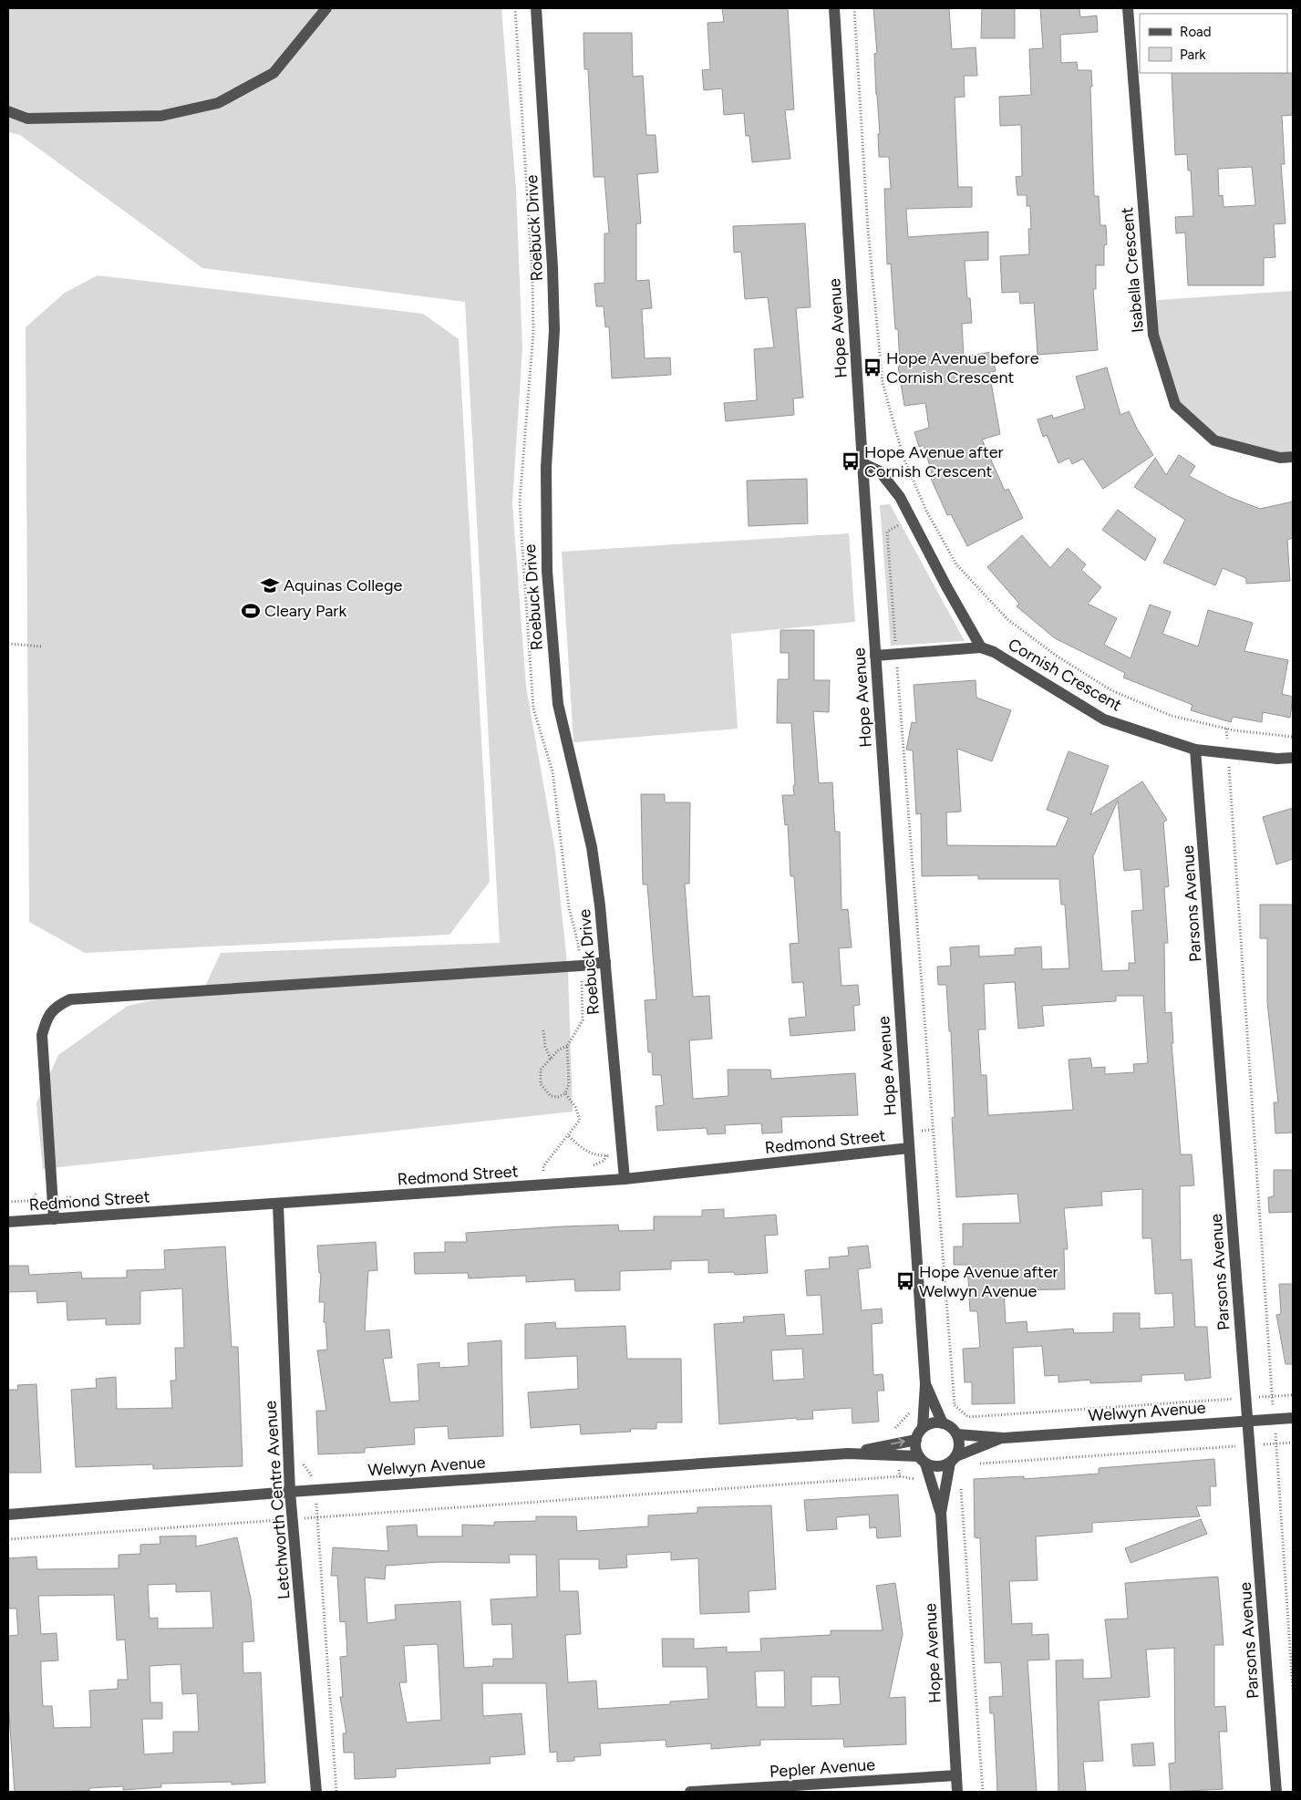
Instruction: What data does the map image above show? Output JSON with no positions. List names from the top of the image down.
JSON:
{
  "streets": {
    "street": [
      "Roebuck Drive",
      "Isabella Crescent",
      "Hope Avenue",
      "Cornish Crescent",
      "Parsons Avenue",
      "Redmond Street",
      "Welwyn Avenue",
      "Letchworth Centre Avenue",
      "Pepler Avenue"
    ]
  },
  "crossings": [
    ["Roebuck Drive", "Redmond Street"],
    ["Hope Avenue", "Cornish Crescent"],
    ["Hope Avenue", "Redmond Street"],
    ["Hope Avenue", "Welwyn Avenue"],
    ["Hope Avenue", "Pepler Avenue"],
    ["Cornish Crescent", "Parsons Avenue"],
    ["Parsons Avenue", "Welwyn Avenue"],
    ["Redmond Street", "Letchworth Centre Avenue"],
    ["Welwyn Avenue", "Letchworth Centre Avenue"]
  ],
  "places": {
    "bus stop": ["Hope Avenue before Cornish Crescent", "Hope Avenue after Cornish Crescent", "Hope Avenue after Welwyn Avenue"],
    "school or university": ["Aquinas College"],
    "sports": ["Cleary Park"]
  },
  "legend": ["Road", "Park"]
}
